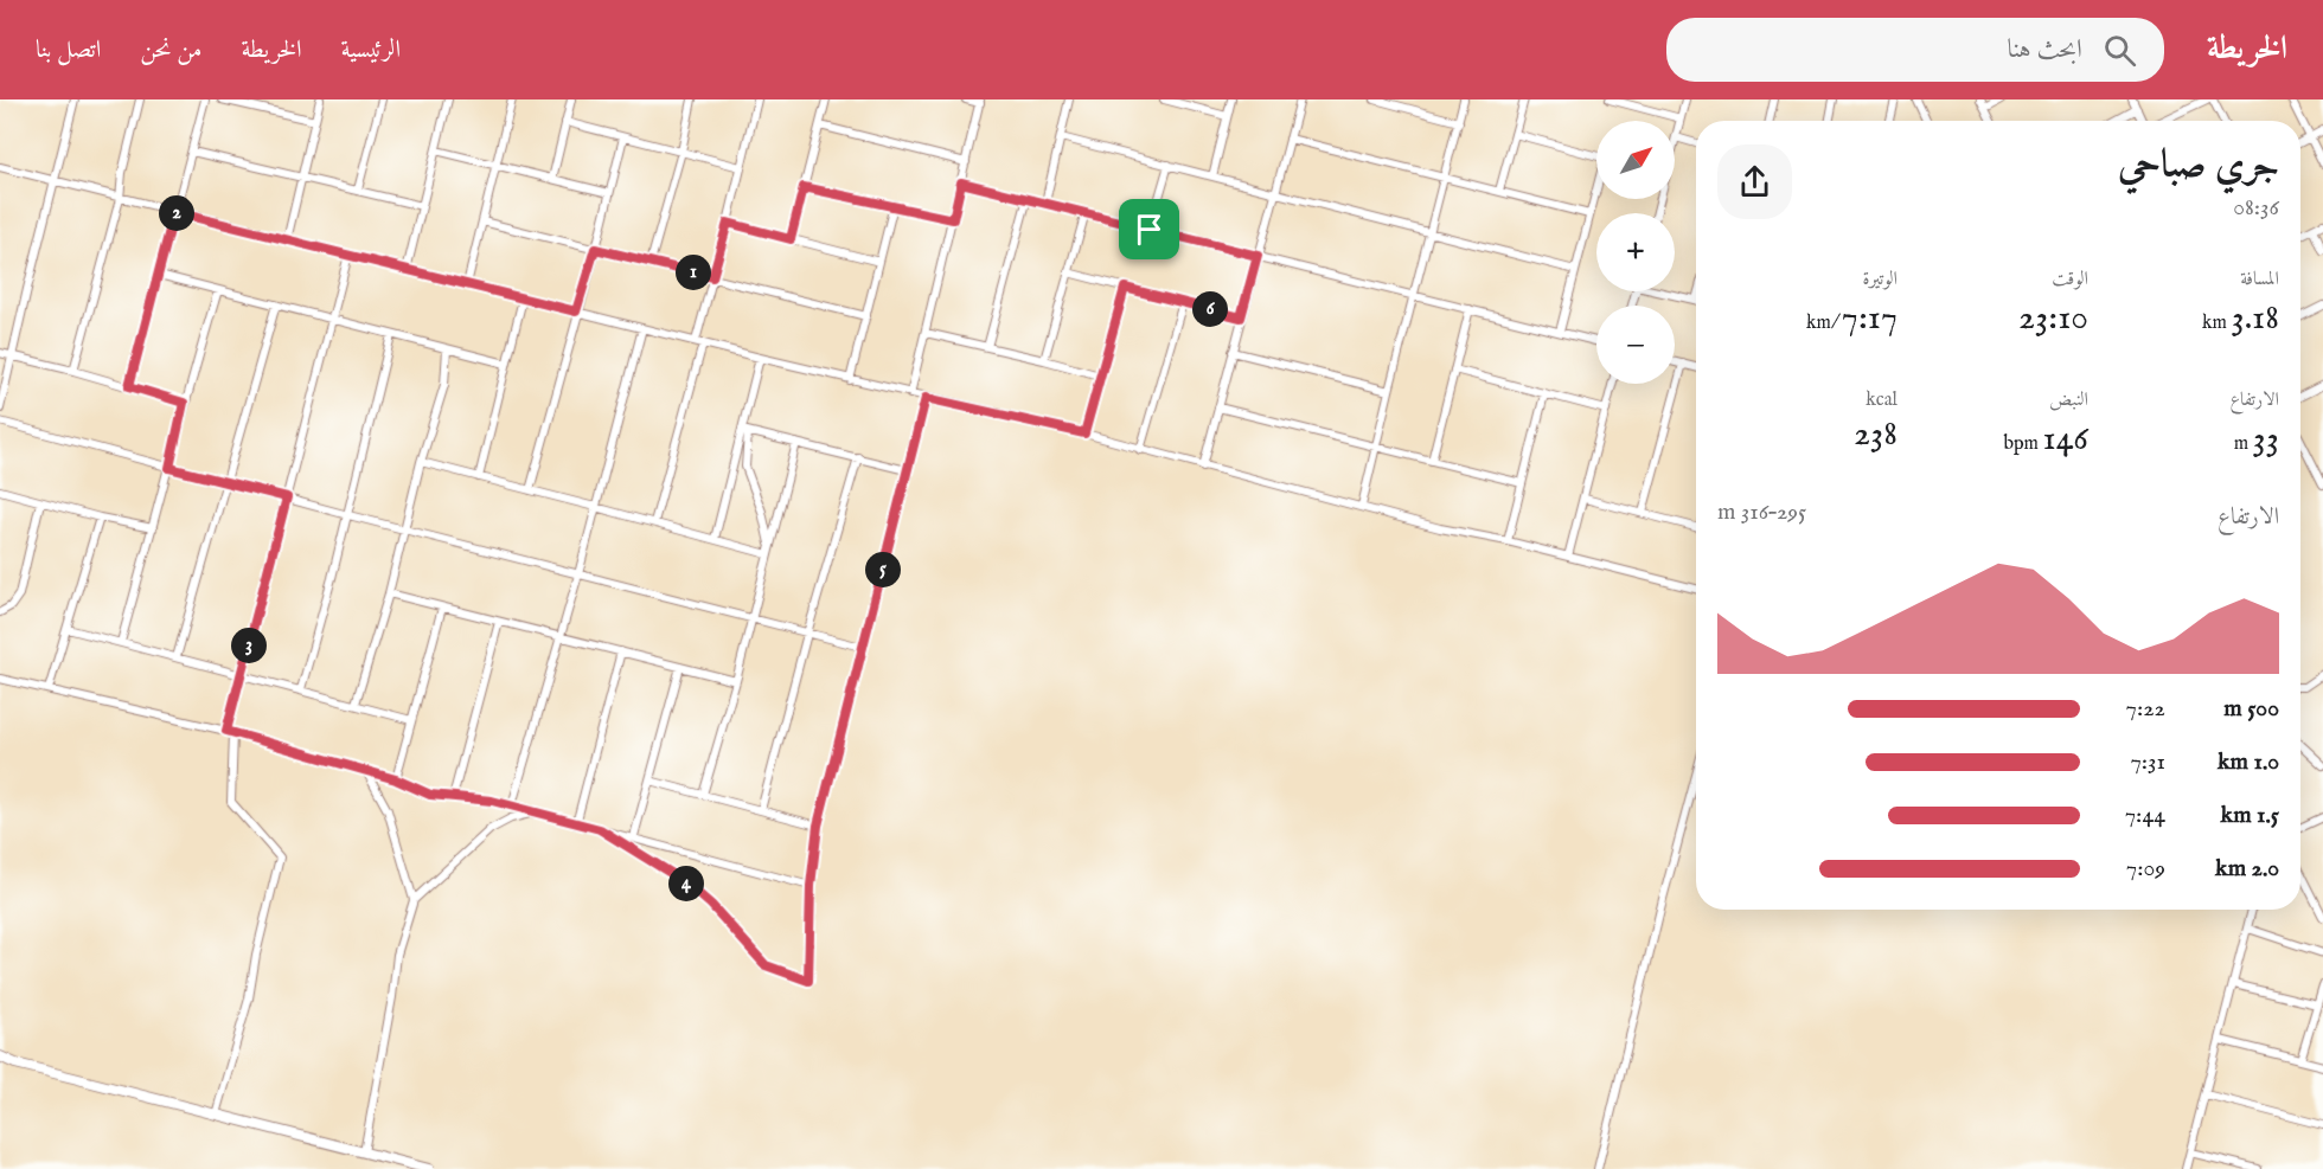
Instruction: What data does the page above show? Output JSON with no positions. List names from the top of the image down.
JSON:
{
  "north": "top right",
  "page": {
    "header": "الخريطة",
    "search": "ابحث هنا",
    "nav": [
      "الرئيسية",
      "الخريطة",
      "من نحن",
      "اتصل بنا"
    ],
    "map_buttons": ["+", "−"],
    "heading": ["جري صباحي", "08:36"],
    "pins": [
      "2",
      "1",
      "6",
      "5",
      "3",
      "4"
    ],
    "stats": [
      ["المسافة", "3.18 km"],
      ["الوقت", "23:10"],
      ["الوتيرة", "7:17 /km"],
      ["الارتفاع", "33 m"],
      ["النبض", "146 bpm"],
      ["kcal", "238"]
    ],
    "chart": ["الارتفاع", "295–316 m"],
    "list": [
      {
        "name": "500 m",
        "note": "7:22"
      },
      {
        "name": "1.0 km",
        "note": "7:31"
      },
      {
        "name": "1.5 km",
        "note": "7:44"
      },
      {
        "name": "2.0 km",
        "note": "7:09"
      }
    ]
  }
}
